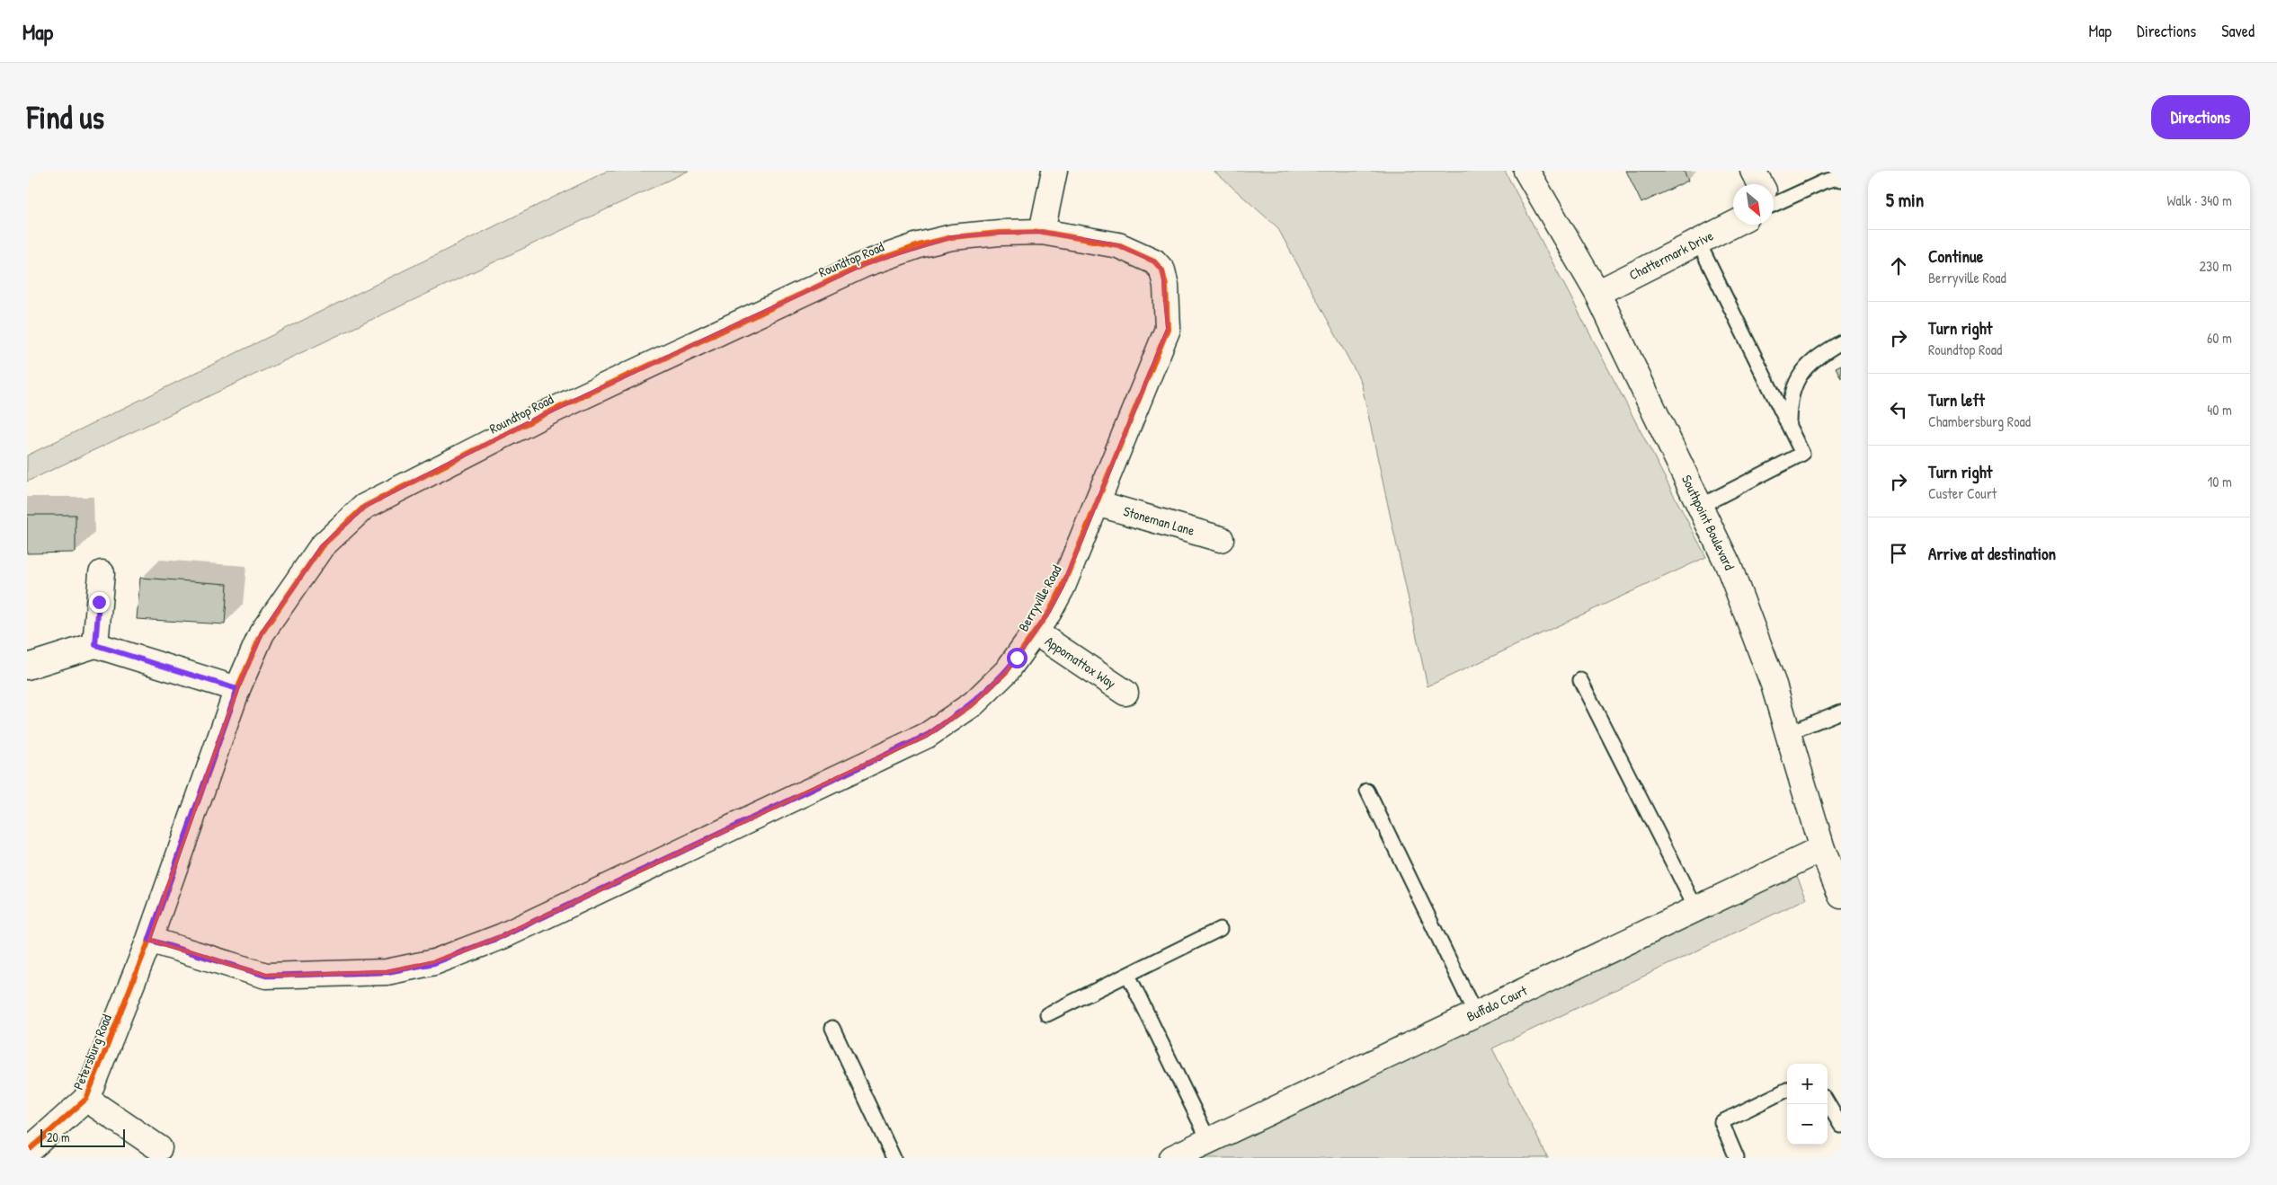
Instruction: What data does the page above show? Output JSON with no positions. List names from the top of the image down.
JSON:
{
  "streets": {
    "street": [
      "Chattermark Drive",
      "Roundtop Road",
      "Stoneman Lane",
      "Southpoint Boulevard",
      "Berryville Road",
      "Appomattox Way",
      "Buffalo Court",
      "Petersburg Road"
    ]
  },
  "crossings": [
    ["Chattermark Drive", "Southpoint Boulevard"],
    ["Roundtop Road", "Berryville Road"],
    ["Roundtop Road", "Petersburg Road"],
    ["Stoneman Lane", "Berryville Road"],
    ["Southpoint Boulevard", "Buffalo Court"],
    ["Berryville Road", "Appomattox Way"],
    ["Berryville Road", "Petersburg Road"]
  ],
  "scale_bar": "20 m",
  "north": "bottom right",
  "page": {
    "header": "Map",
    "nav": ["Map", "Directions", "Saved"],
    "buttons": "Directions",
    "title": "Find us",
    "heading": ["5 min", "Walk · 340 m"],
    "list": [
      ["Continue", "Berryville Road", "230 m"],
      ["Turn right", "Roundtop Road", "60 m"],
      ["Turn left", "Chambersburg Road", "40 m"],
      ["Turn right", "Custer Court", "10 m"],
      "Arrive at destination"
    ],
    "map_buttons": ["+", "−"],
    "scale": "20 m"
  }
}
